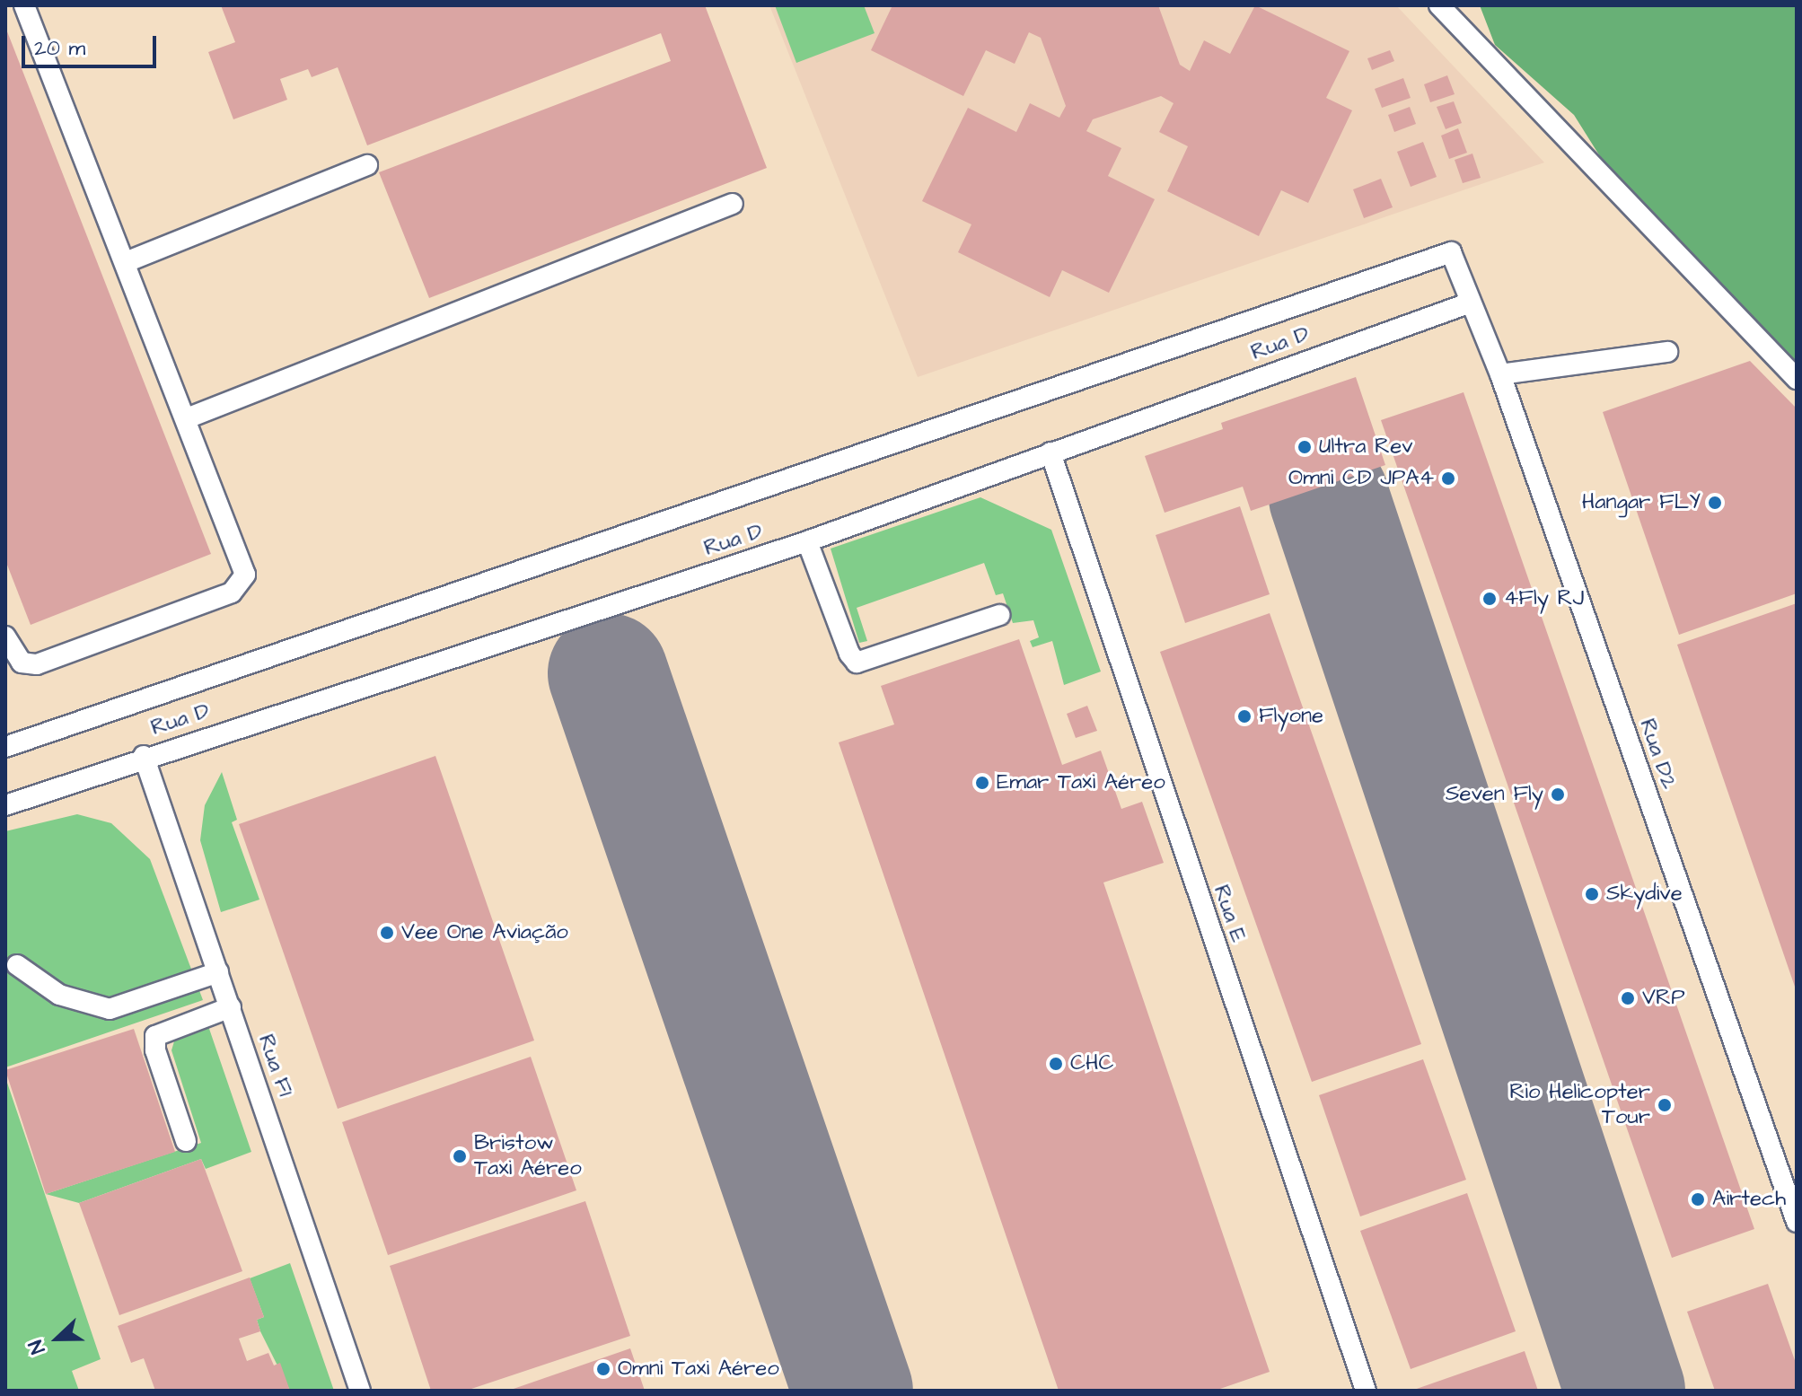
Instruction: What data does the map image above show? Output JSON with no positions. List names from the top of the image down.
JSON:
{
  "streets": {
    "lane": [
      "Rua D",
      "Rua D2",
      "Rua E",
      "Rua F1"
    ]
  },
  "crossings": [
    ["Rua D", "Rua D2"],
    ["Rua D", "Rua E"],
    ["Rua D", "Rua F1"]
  ],
  "places": [
    "Ultra Rev",
    "Omni CD JPA4",
    "Hangar FLY",
    "4Fly RJ",
    "Flyone",
    "Emar Taxi Aéreo",
    "Seven Fly",
    "Skydive",
    "Vee One Aviação",
    "VRP",
    "CHC",
    "Rio Helicopter Tour",
    "Bristow Taxi Aéreo",
    "Airtech",
    "Omni Taxi Aéreo"
  ],
  "scale_bar": "20 m",
  "north": "left"
}
